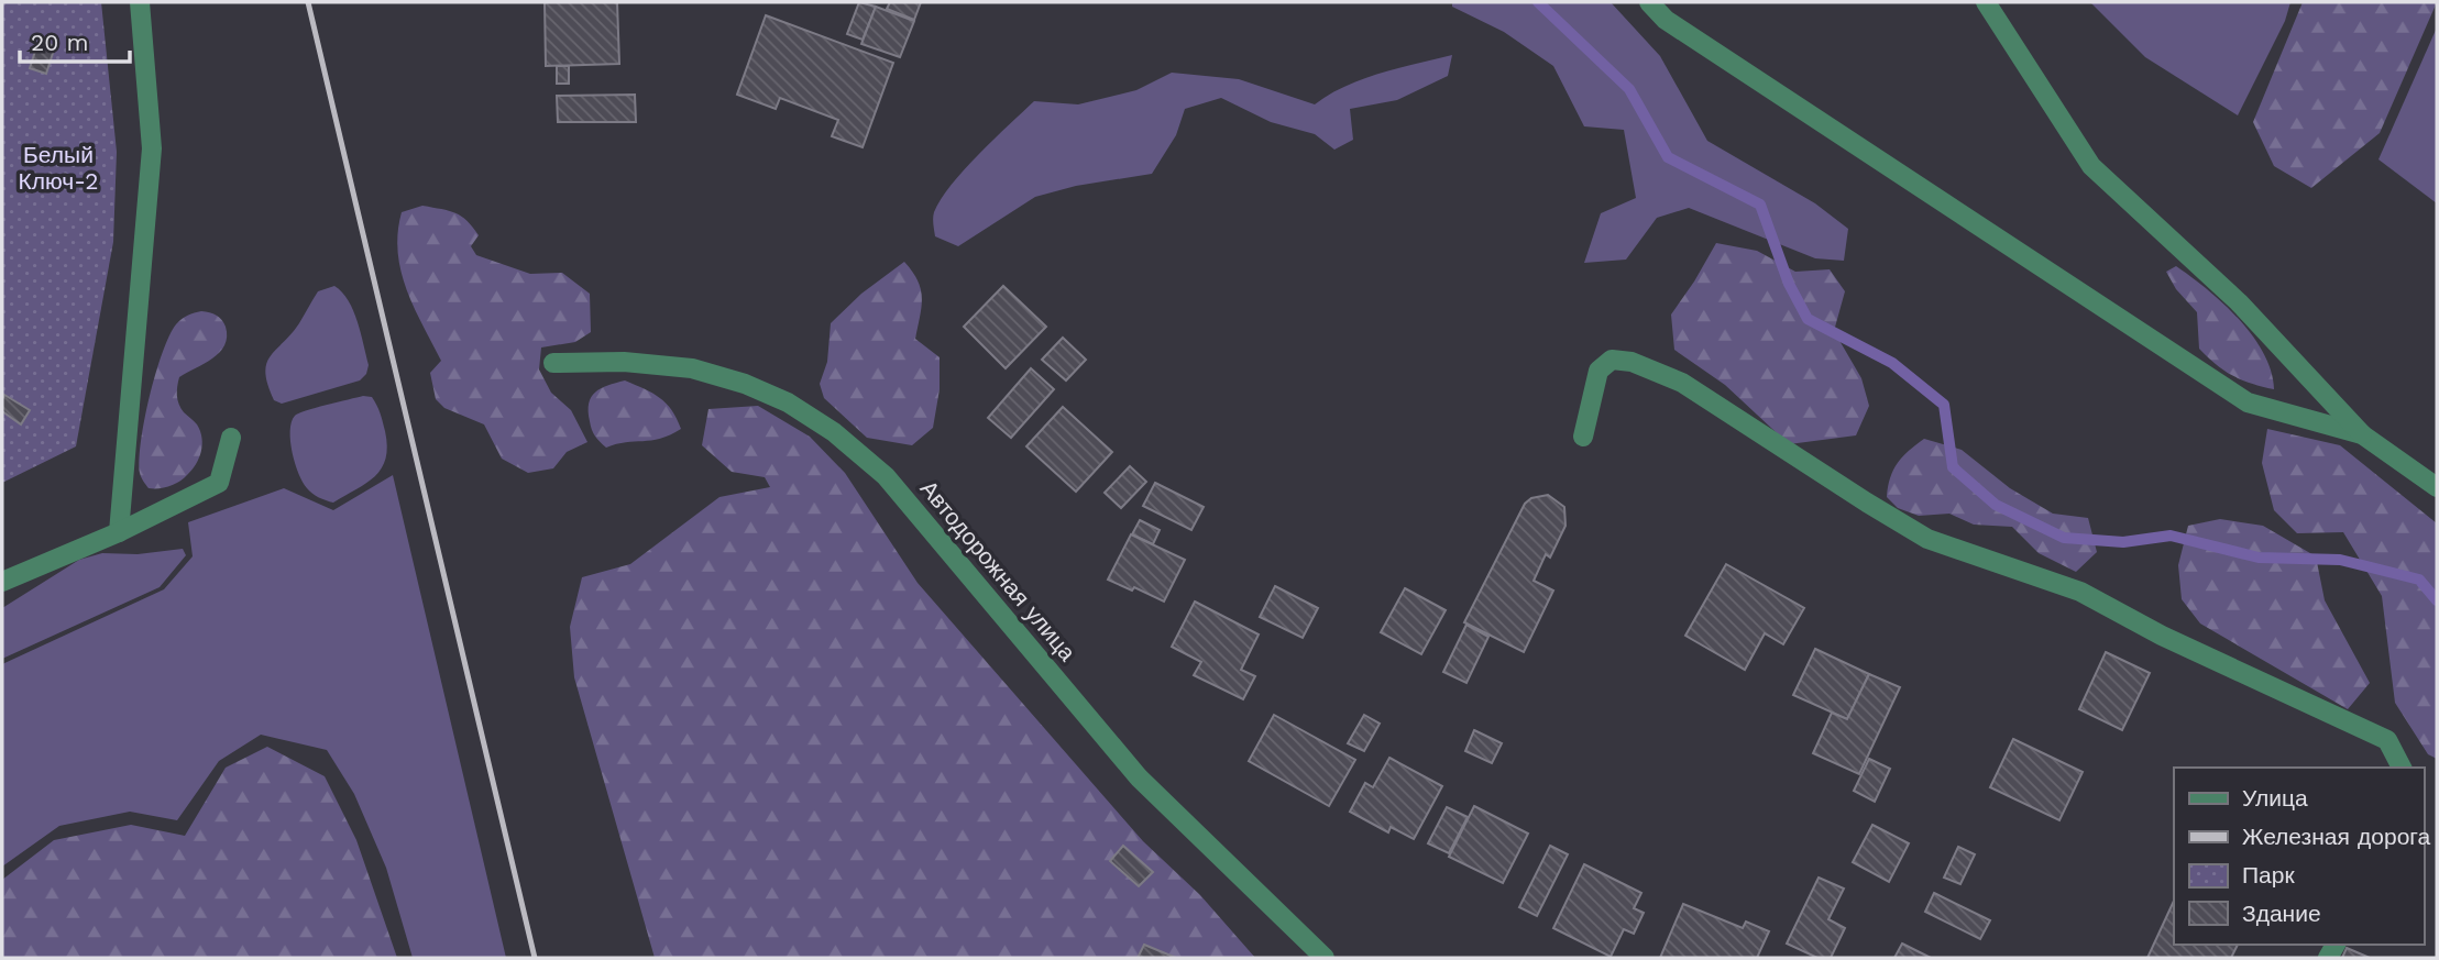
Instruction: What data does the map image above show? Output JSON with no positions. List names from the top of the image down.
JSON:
{
  "streets": {
    "street": ["Автодорожная улица"]
  },
  "parks": ["Белый Ключ-2"],
  "legend": [
    "Улица",
    "Железная дорога",
    "Парк",
    "Здание"
  ],
  "scale_bar": "20 m"
}
